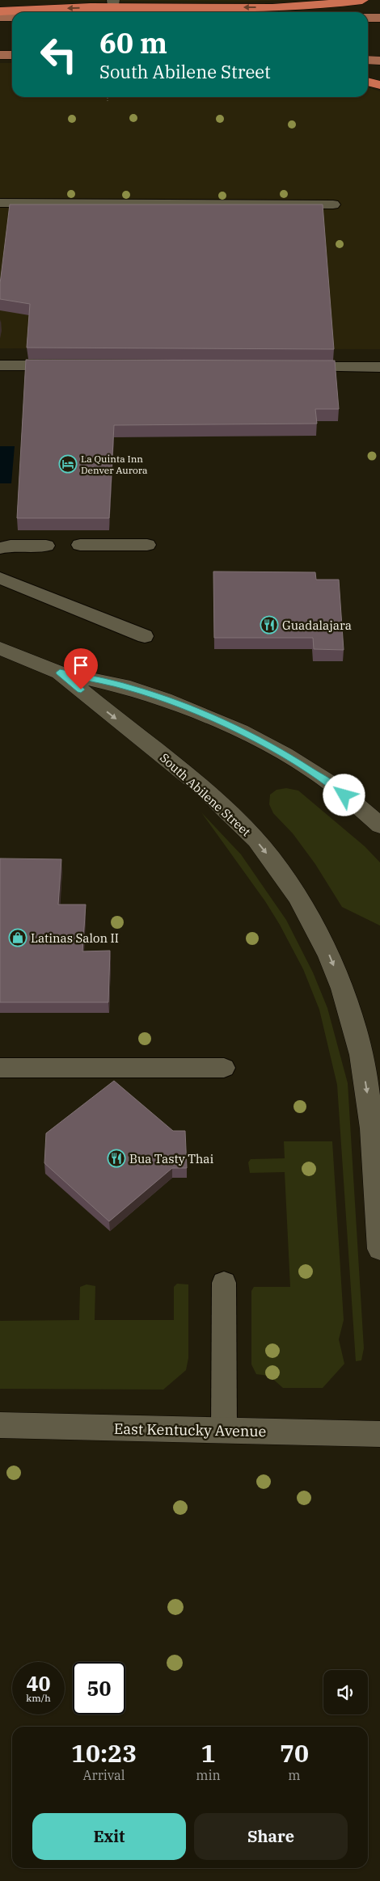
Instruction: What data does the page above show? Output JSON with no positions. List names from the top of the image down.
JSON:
{
  "streets": {
    "main road": ["South Abilene Street", "East Kentucky Avenue"]
  },
  "one_way": ["South Abilene Street"],
  "places": {
    "hotel": ["La Quinta Inn Denver Aurora"],
    "restaurant": ["Guadalajara", "Bua Tasty Thai"],
    "shop": ["Latinas Salon II"]
  },
  "page": {
    "turn": ["60 m", "South Abilene Street"],
    "speed": "40 km/h",
    "limit": "50",
    "eta": [
      "10:23",
      "Arrival",
      "1",
      "min",
      "70",
      "m"
    ],
    "buttons": ["Exit", "Share"]
  }
}
